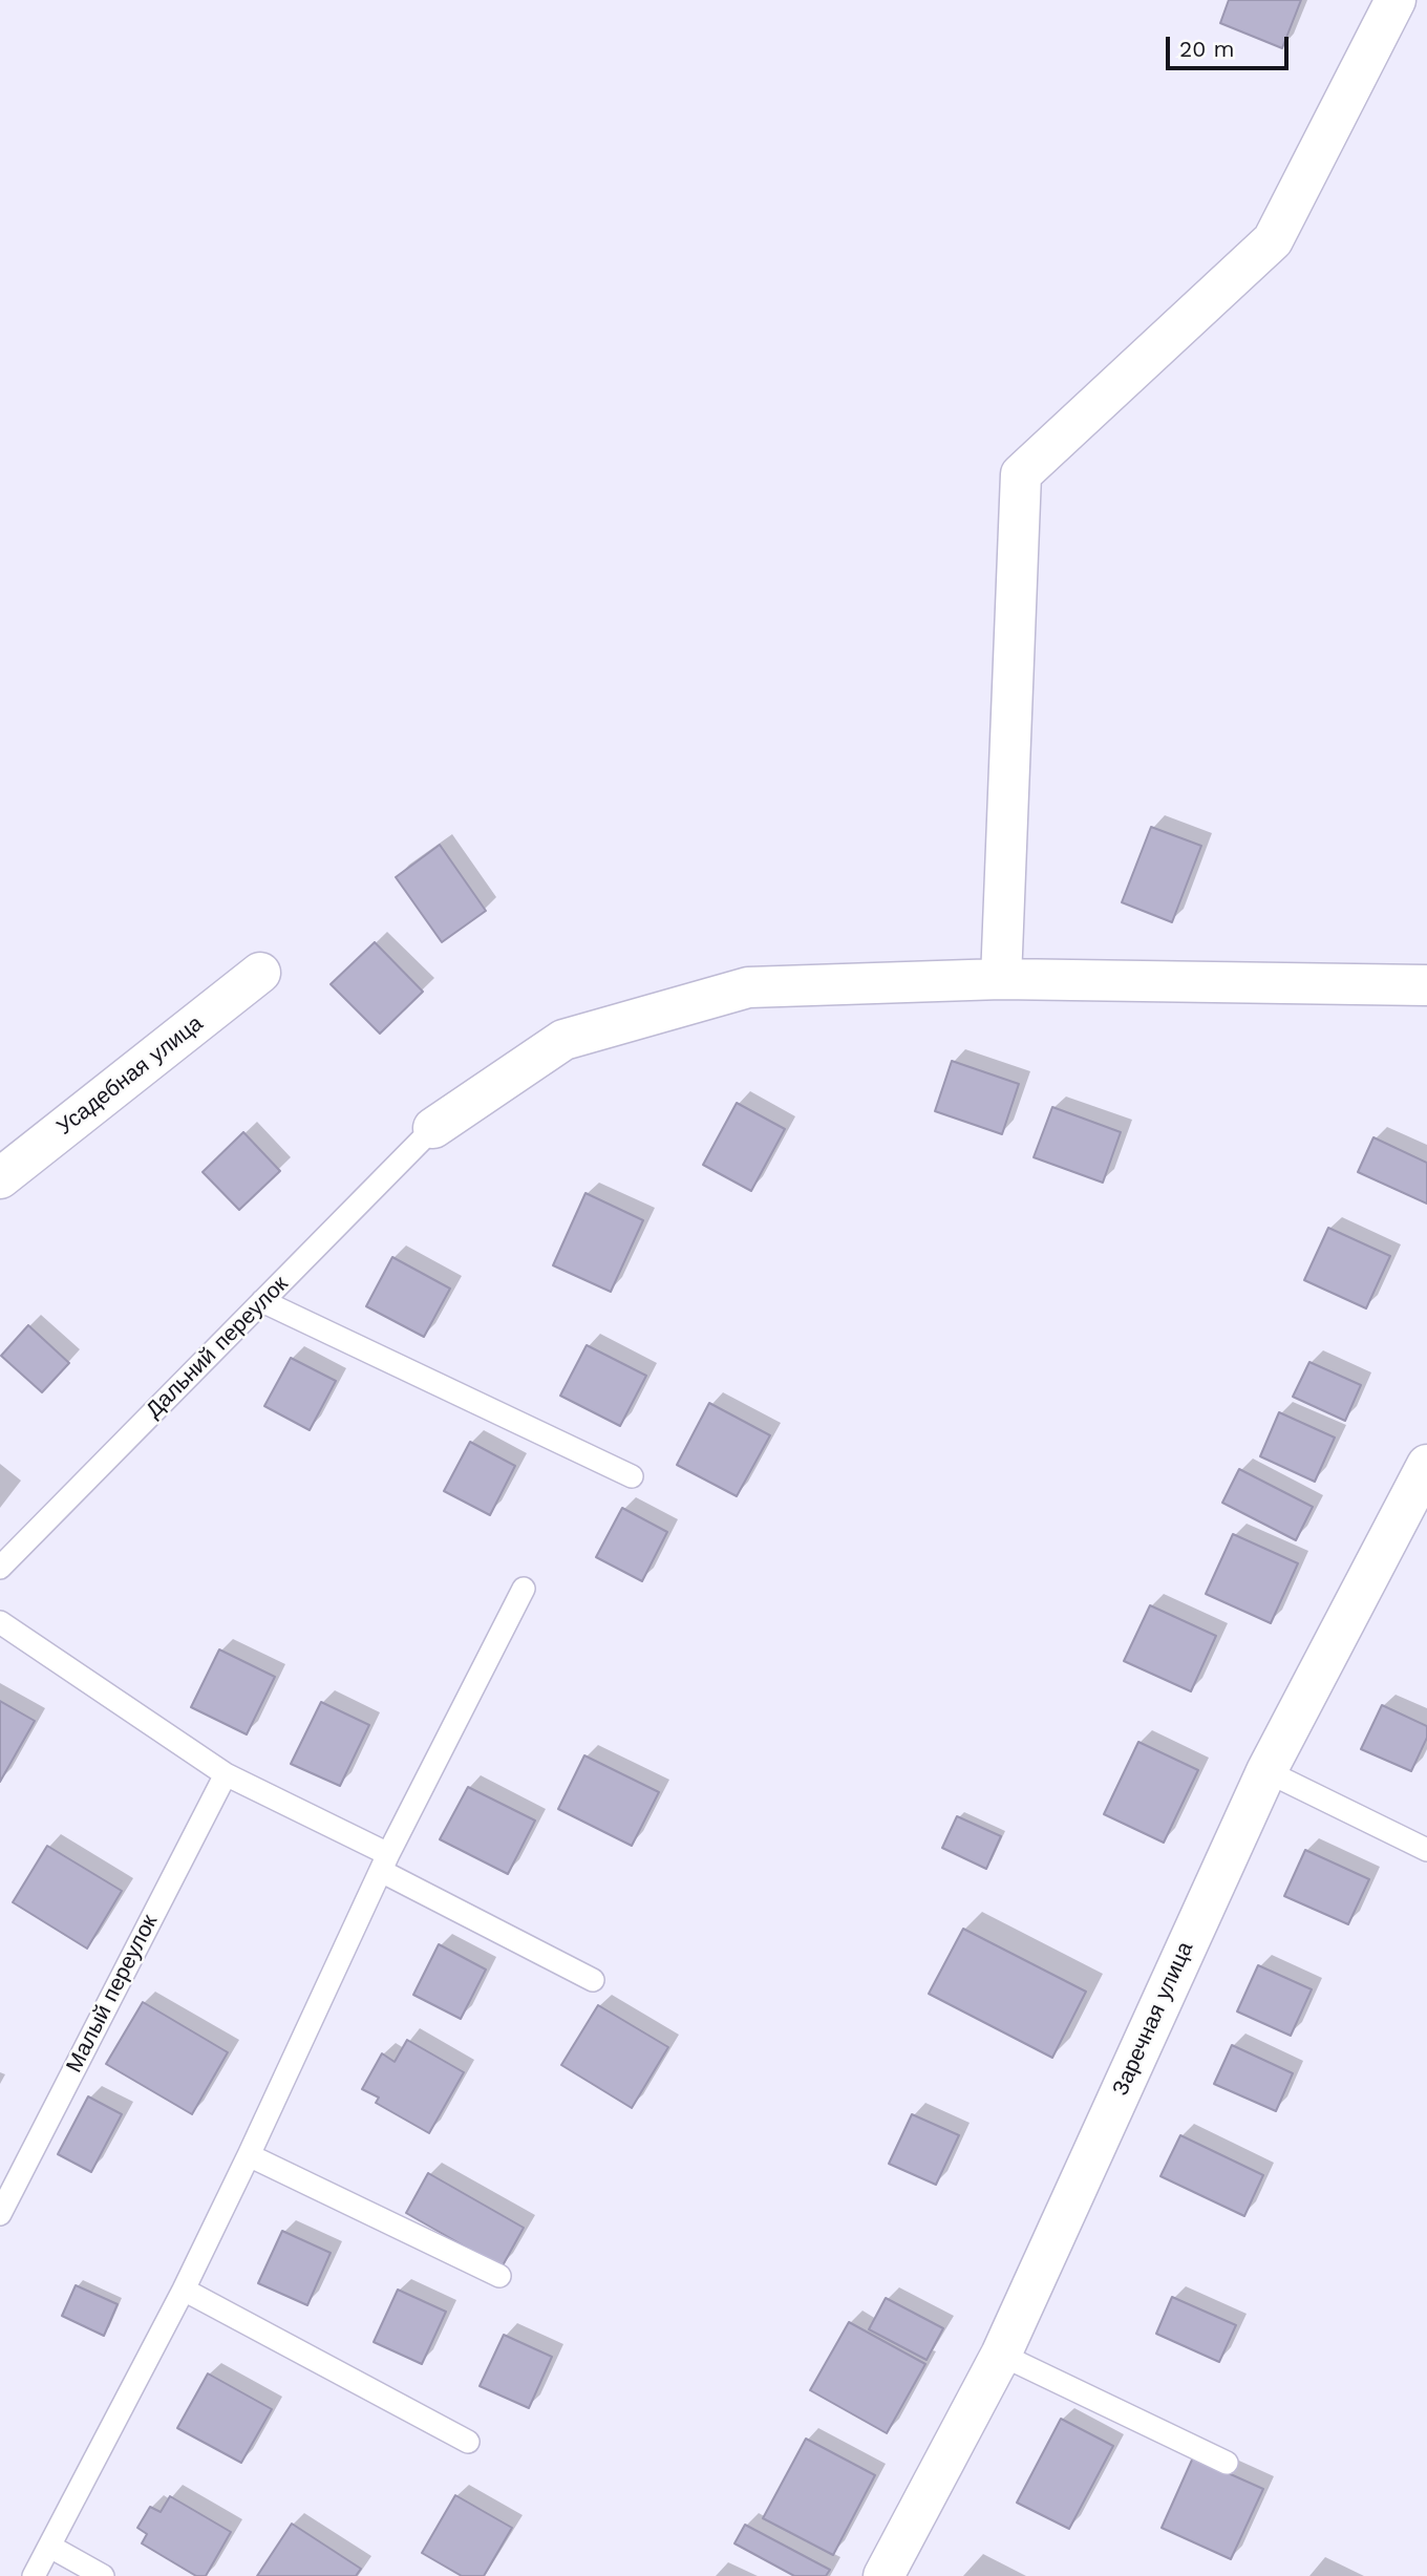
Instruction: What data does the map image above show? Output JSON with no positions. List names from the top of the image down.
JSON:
{
  "streets": {
    "street": ["Усадебная улица", "Заречная улица"],
    "lane": ["Дальний переулок", "Малый переулок"]
  },
  "scale_bar": "20 m"
}
